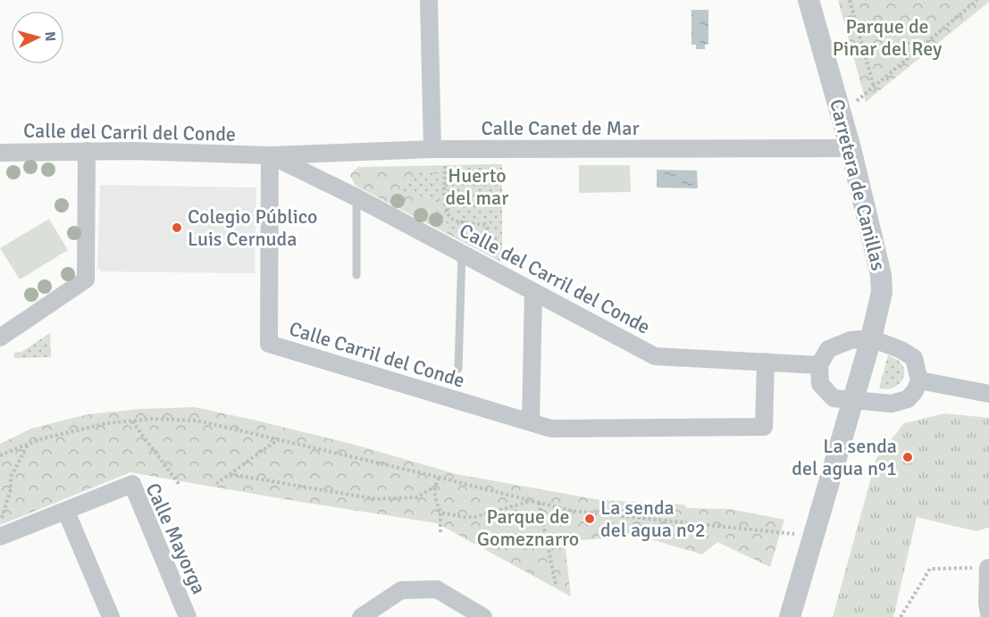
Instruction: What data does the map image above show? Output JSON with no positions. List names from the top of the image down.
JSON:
{
  "streets": {
    "street": [
      "Calle Canet de Mar",
      "Calle del Carril del Conde",
      "Carretera de Canillas",
      "Calle Carril del Conde",
      "Calle Mayorga"
    ]
  },
  "crossings": [
    ["Calle Canet de Mar", "Calle del Carril del Conde"],
    ["Calle Canet de Mar", "Carretera de Canillas"],
    ["Calle Canet de Mar", "Calle Carril del Conde"],
    ["Calle del Carril del Conde", "Calle Carril del Conde"]
  ],
  "parks": ["Parque de Pinar del Rey", "Huerto del mar", "Parque de Gomeznarro"],
  "places": ["Colegio Público Luis Cernuda", "La senda del agua nº1", "La senda del agua nº2"],
  "north": "right"
}
